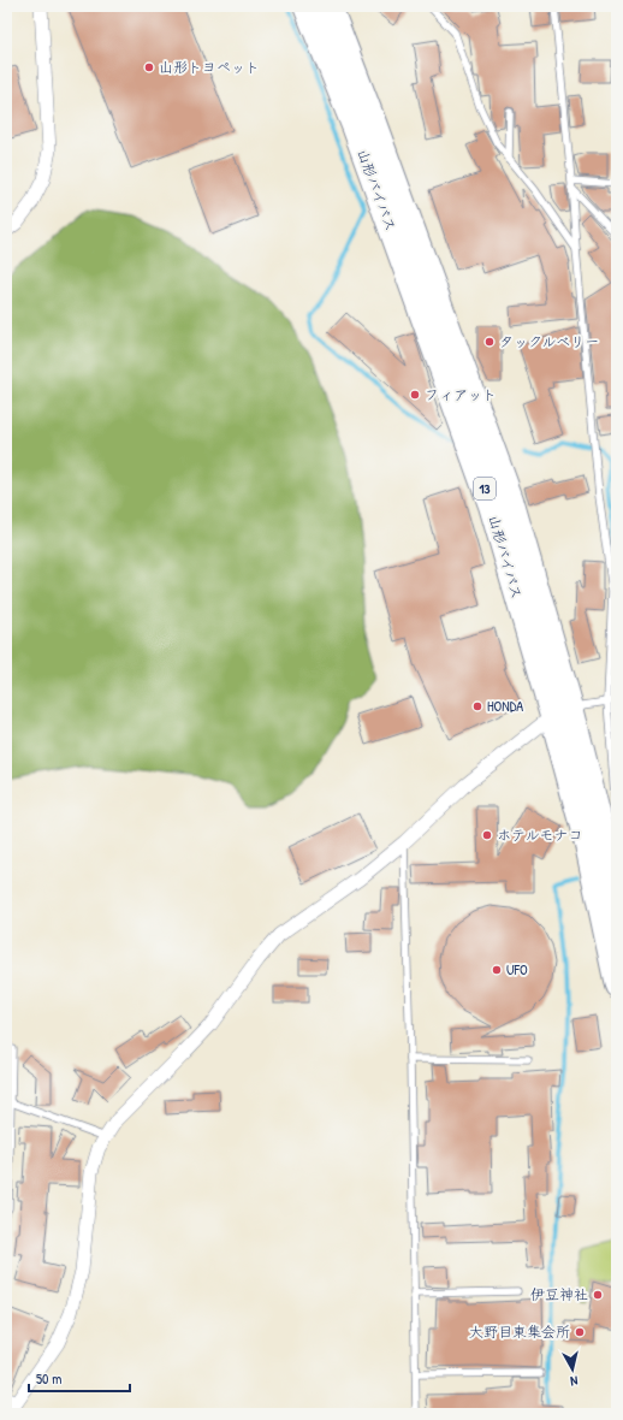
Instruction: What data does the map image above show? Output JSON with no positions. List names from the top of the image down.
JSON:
{
  "streets": {
    "highway": ["山形バイパス", "13"]
  },
  "places": [
    "山形トヨペット",
    "タックルベリー",
    "フィアット",
    "HONDA",
    "ホテルモナコ",
    "UFO",
    "伊豆神社",
    "大野目東集会所"
  ],
  "scale_bar": "50 m",
  "north": "bottom"
}
